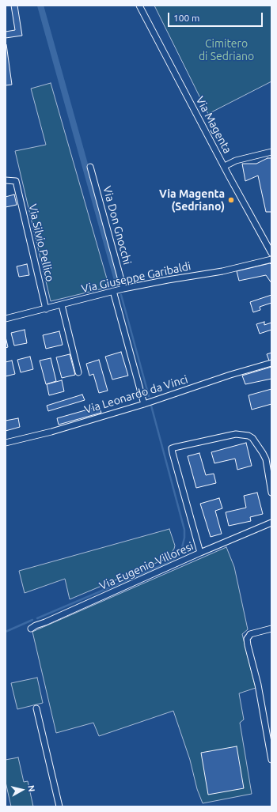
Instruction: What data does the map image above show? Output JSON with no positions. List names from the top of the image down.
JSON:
{
  "streets": {
    "street": [
      "Via Magenta",
      "Via Don Gnocchi",
      "Via Silvio Pellico",
      "Via Giuseppe Garibaldi",
      "Via Leonardo da Vinci",
      "Via Eugenio Villoresi"
    ]
  },
  "crossings": [
    ["Via Don Gnocchi", "Via Giuseppe Garibaldi"],
    ["Via Silvio Pellico", "Via Giuseppe Garibaldi"]
  ],
  "parks": ["Cimitero di Sedriano"],
  "places": ["Via Magenta (Sedriano)"],
  "scale_bar": "100 m",
  "north": "right"
}
